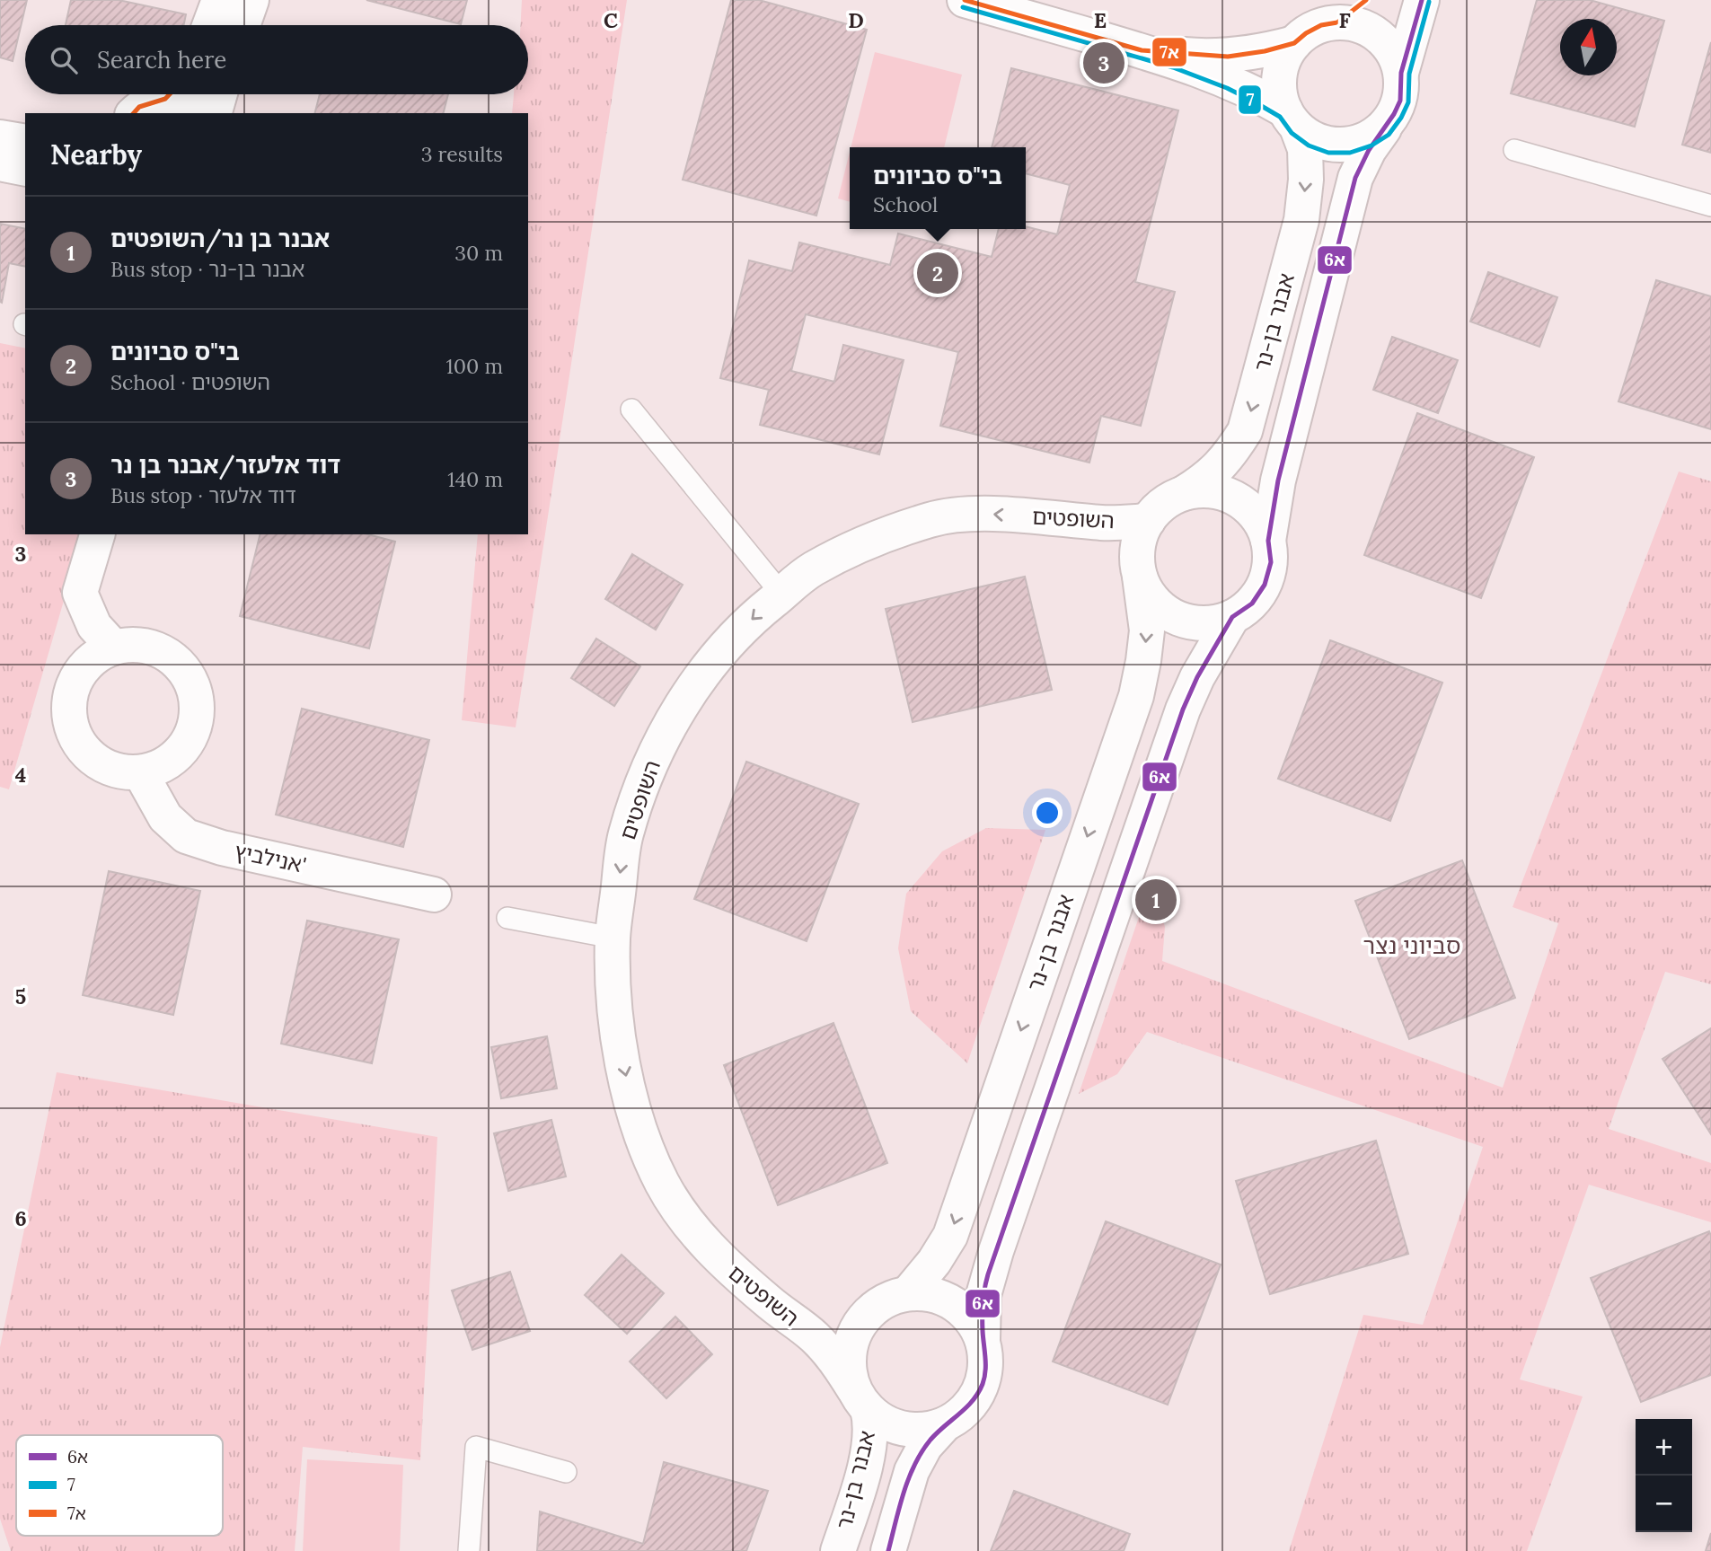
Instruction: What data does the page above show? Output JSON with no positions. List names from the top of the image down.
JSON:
{
  "streets": {
    "street": ["אבנר בן-נר", "השופטים", "אנילביץ'"]
  },
  "crossings": [
    ["אבנר בן-נר", "השופטים"]
  ],
  "districts": ["סביוני נצר"],
  "lines": ["transit line 6א", "transit line 7א", "transit line 7"],
  "legend": ["6א", "7", "7א"],
  "north": "top",
  "page": {
    "search": "Search here",
    "pins": ["3", "2", "1"],
    "heading": ["Nearby", "3 results"],
    "popup": ["בי\"ס סביונים", "School"],
    "list": [
      {
        "mark": "1",
        "name": "אבנר בן נר/השופטים",
        "note": "Bus stop · אבנר בן-נר",
        "value": "30 m"
      },
      {
        "mark": "2",
        "name": "בי\"ס סביונים",
        "note": "School · השופטים",
        "value": "100 m"
      },
      {
        "mark": "3",
        "name": "דוד אלעזר/אבנר בן נר",
        "note": "Bus stop · דוד אלעזר",
        "value": "140 m"
      }
    ],
    "map_buttons": ["+", "−"]
  },
  "grid": {
    "columns": [
      "C",
      "D",
      "E",
      "F"
    ],
    "rows": [
      "3",
      "4",
      "5",
      "6"
    ]
  }
}
